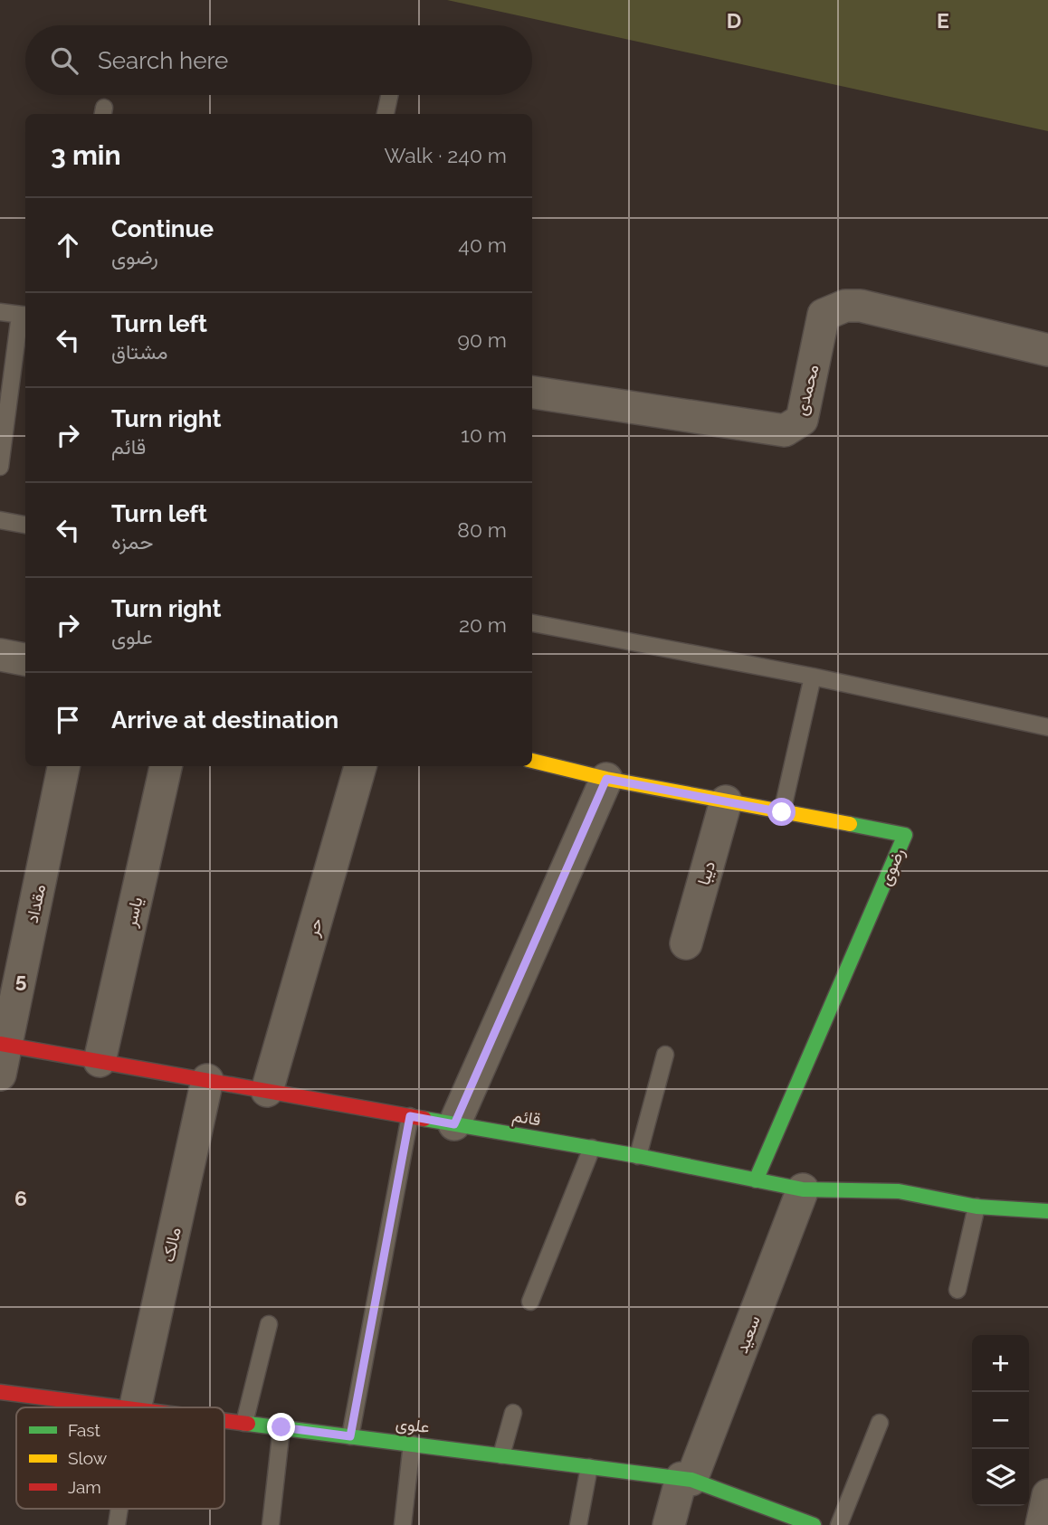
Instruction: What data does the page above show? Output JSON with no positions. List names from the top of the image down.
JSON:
{
  "streets": {
    "street": [
      "محمدی",
      "رضوی",
      "دیبا",
      "مقداد",
      "یاسر",
      "حر",
      "قائم",
      "مالک",
      "سعید",
      "علوی"
    ]
  },
  "crossings": [
    ["رضوی", "دیبا"],
    ["رضوی", "قائم"],
    ["مقداد", "قائم"],
    ["یاسر", "قائم"],
    ["حر", "قائم"],
    ["قائم", "مالک"],
    ["قائم", "سعید"],
    ["سعید", "علوی"]
  ],
  "legend": ["Fast", "Slow", "Jam"],
  "page": {
    "search": "Search here",
    "heading": ["3 min", "Walk · 240 m"],
    "list": [
      ["Continue", "رضوی", "40 m"],
      ["Turn left", "مشتاق", "90 m"],
      ["Turn right", "قائم", "10 m"],
      ["Turn left", "حمزه", "80 m"],
      ["Turn right", "علوی", "20 m"],
      "Arrive at destination"
    ],
    "map_buttons": ["+", "−"]
  },
  "grid": {
    "columns": ["D", "E"],
    "rows": ["5", "6"]
  }
}
